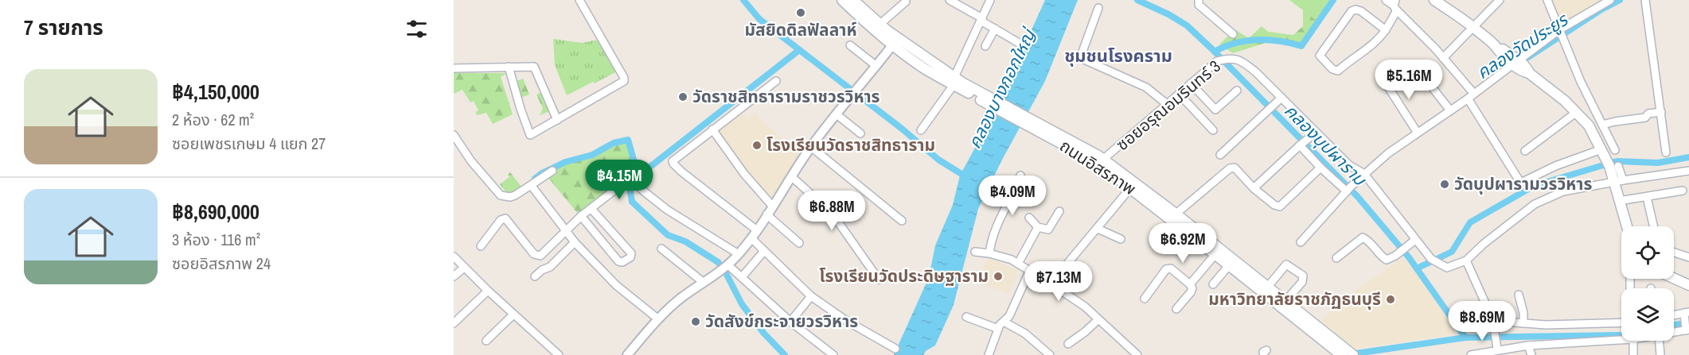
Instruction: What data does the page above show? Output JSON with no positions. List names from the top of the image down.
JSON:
{
  "streets": {
    "main road": ["ถนนอิสรภาพ"],
    "street": ["ซอยอรุณอมรินทร์ 3"]
  },
  "crossings": [
    ["ซอยอรุณอมรินทร์ 3", "ถนนอิสรภาพ"]
  ],
  "districts": ["ชุมชนโรงคราม"],
  "water": ["คลองวัดประยูร", "คลองบางกอกใหญ่", "คลองบุปผาราม"],
  "places": [
    "มัสยิดดิลฟัลลาห์",
    "วัดราชสิทธารามราชวรวิหาร",
    "โรงเรียนวัดราชสิทธาราม",
    "วัดบุปผารามวรวิหาร",
    "โรงเรียนวัดประดิษฐาราม",
    "มหาวิทยาลัยราชภัฏธนบุรี",
    "วัดสังข์กระจายวรวิหาร"
  ],
  "page": {
    "heading": "7 รายการ",
    "list": [
      {
        "name": "฿4,150,000",
        "note": "2 ห้อง · 62 m² · ซอยเพชรเกษม 4 แยก 27"
      },
      {
        "name": "฿8,690,000",
        "note": "3 ห้อง · 116 m² · ซอยอิสรภาพ 24"
      }
    ],
    "price": [
      "฿5.16M",
      "฿4.15M",
      "฿4.09M",
      "฿6.88M",
      "฿6.92M",
      "฿7.13M",
      "฿8.69M"
    ]
  }
}
